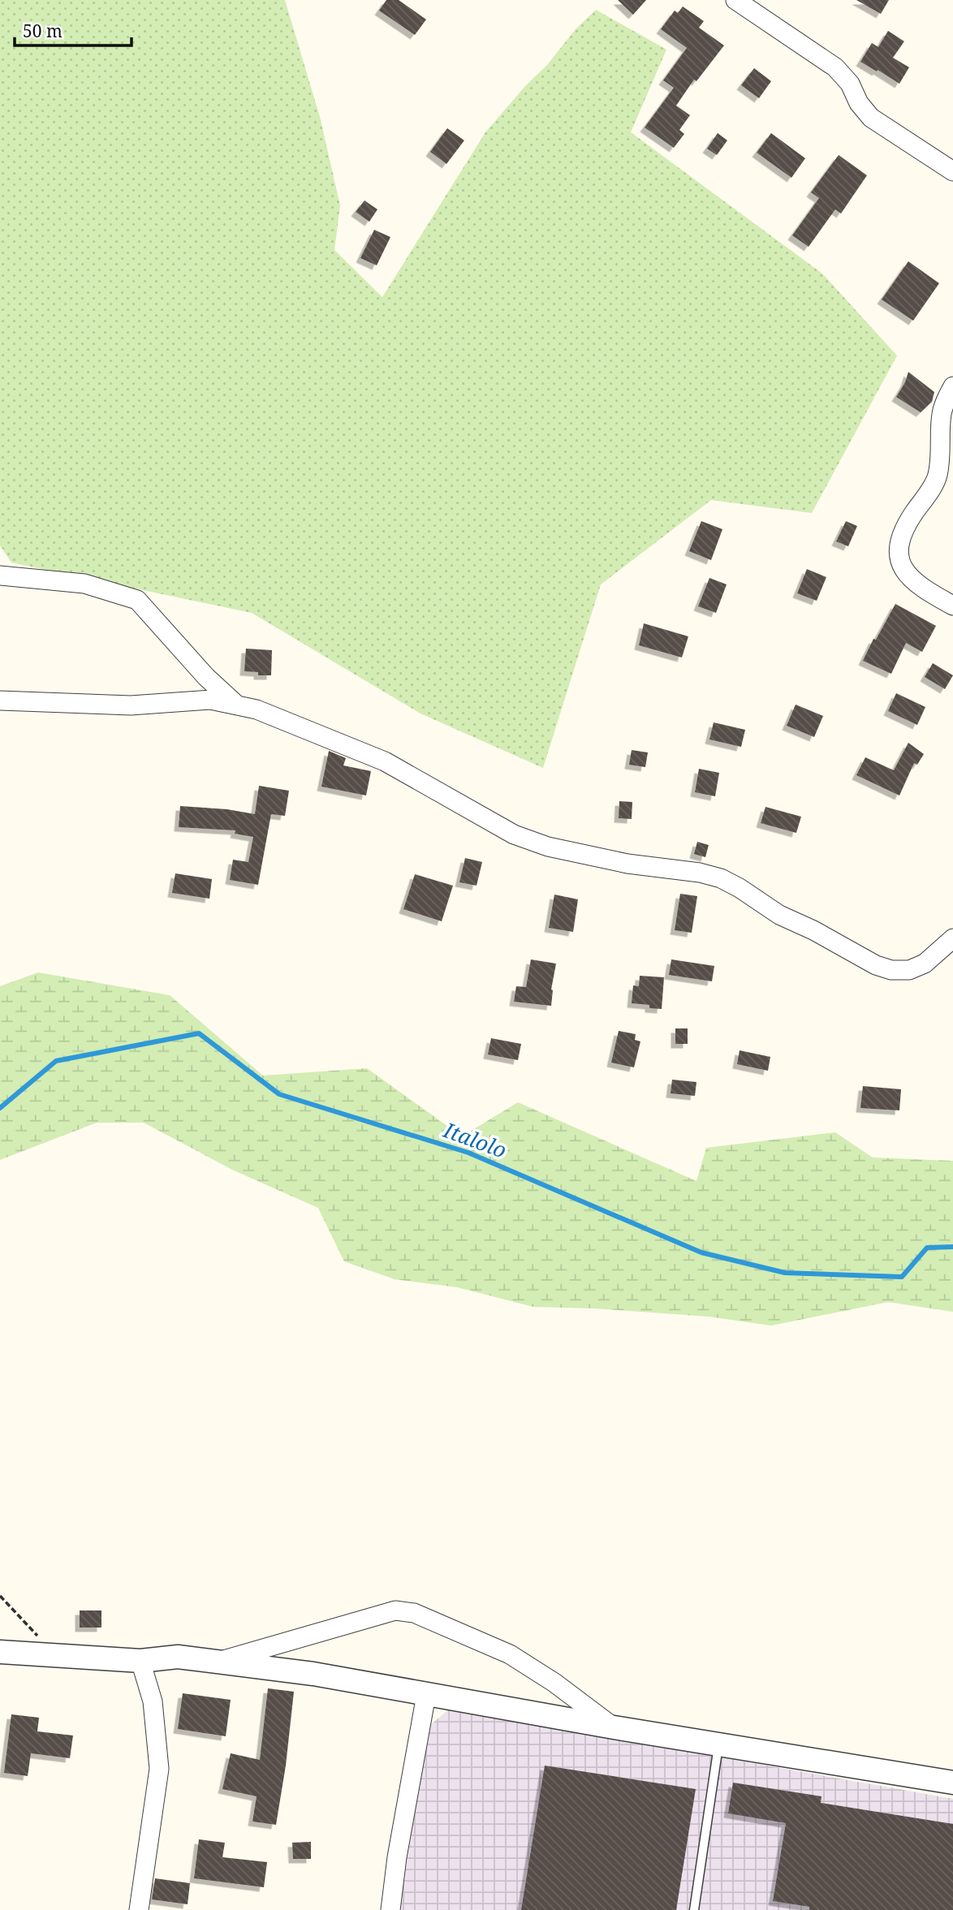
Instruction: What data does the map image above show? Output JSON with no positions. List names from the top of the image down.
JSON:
{
  "water": ["Italolo"],
  "scale_bar": "50 m"
}
